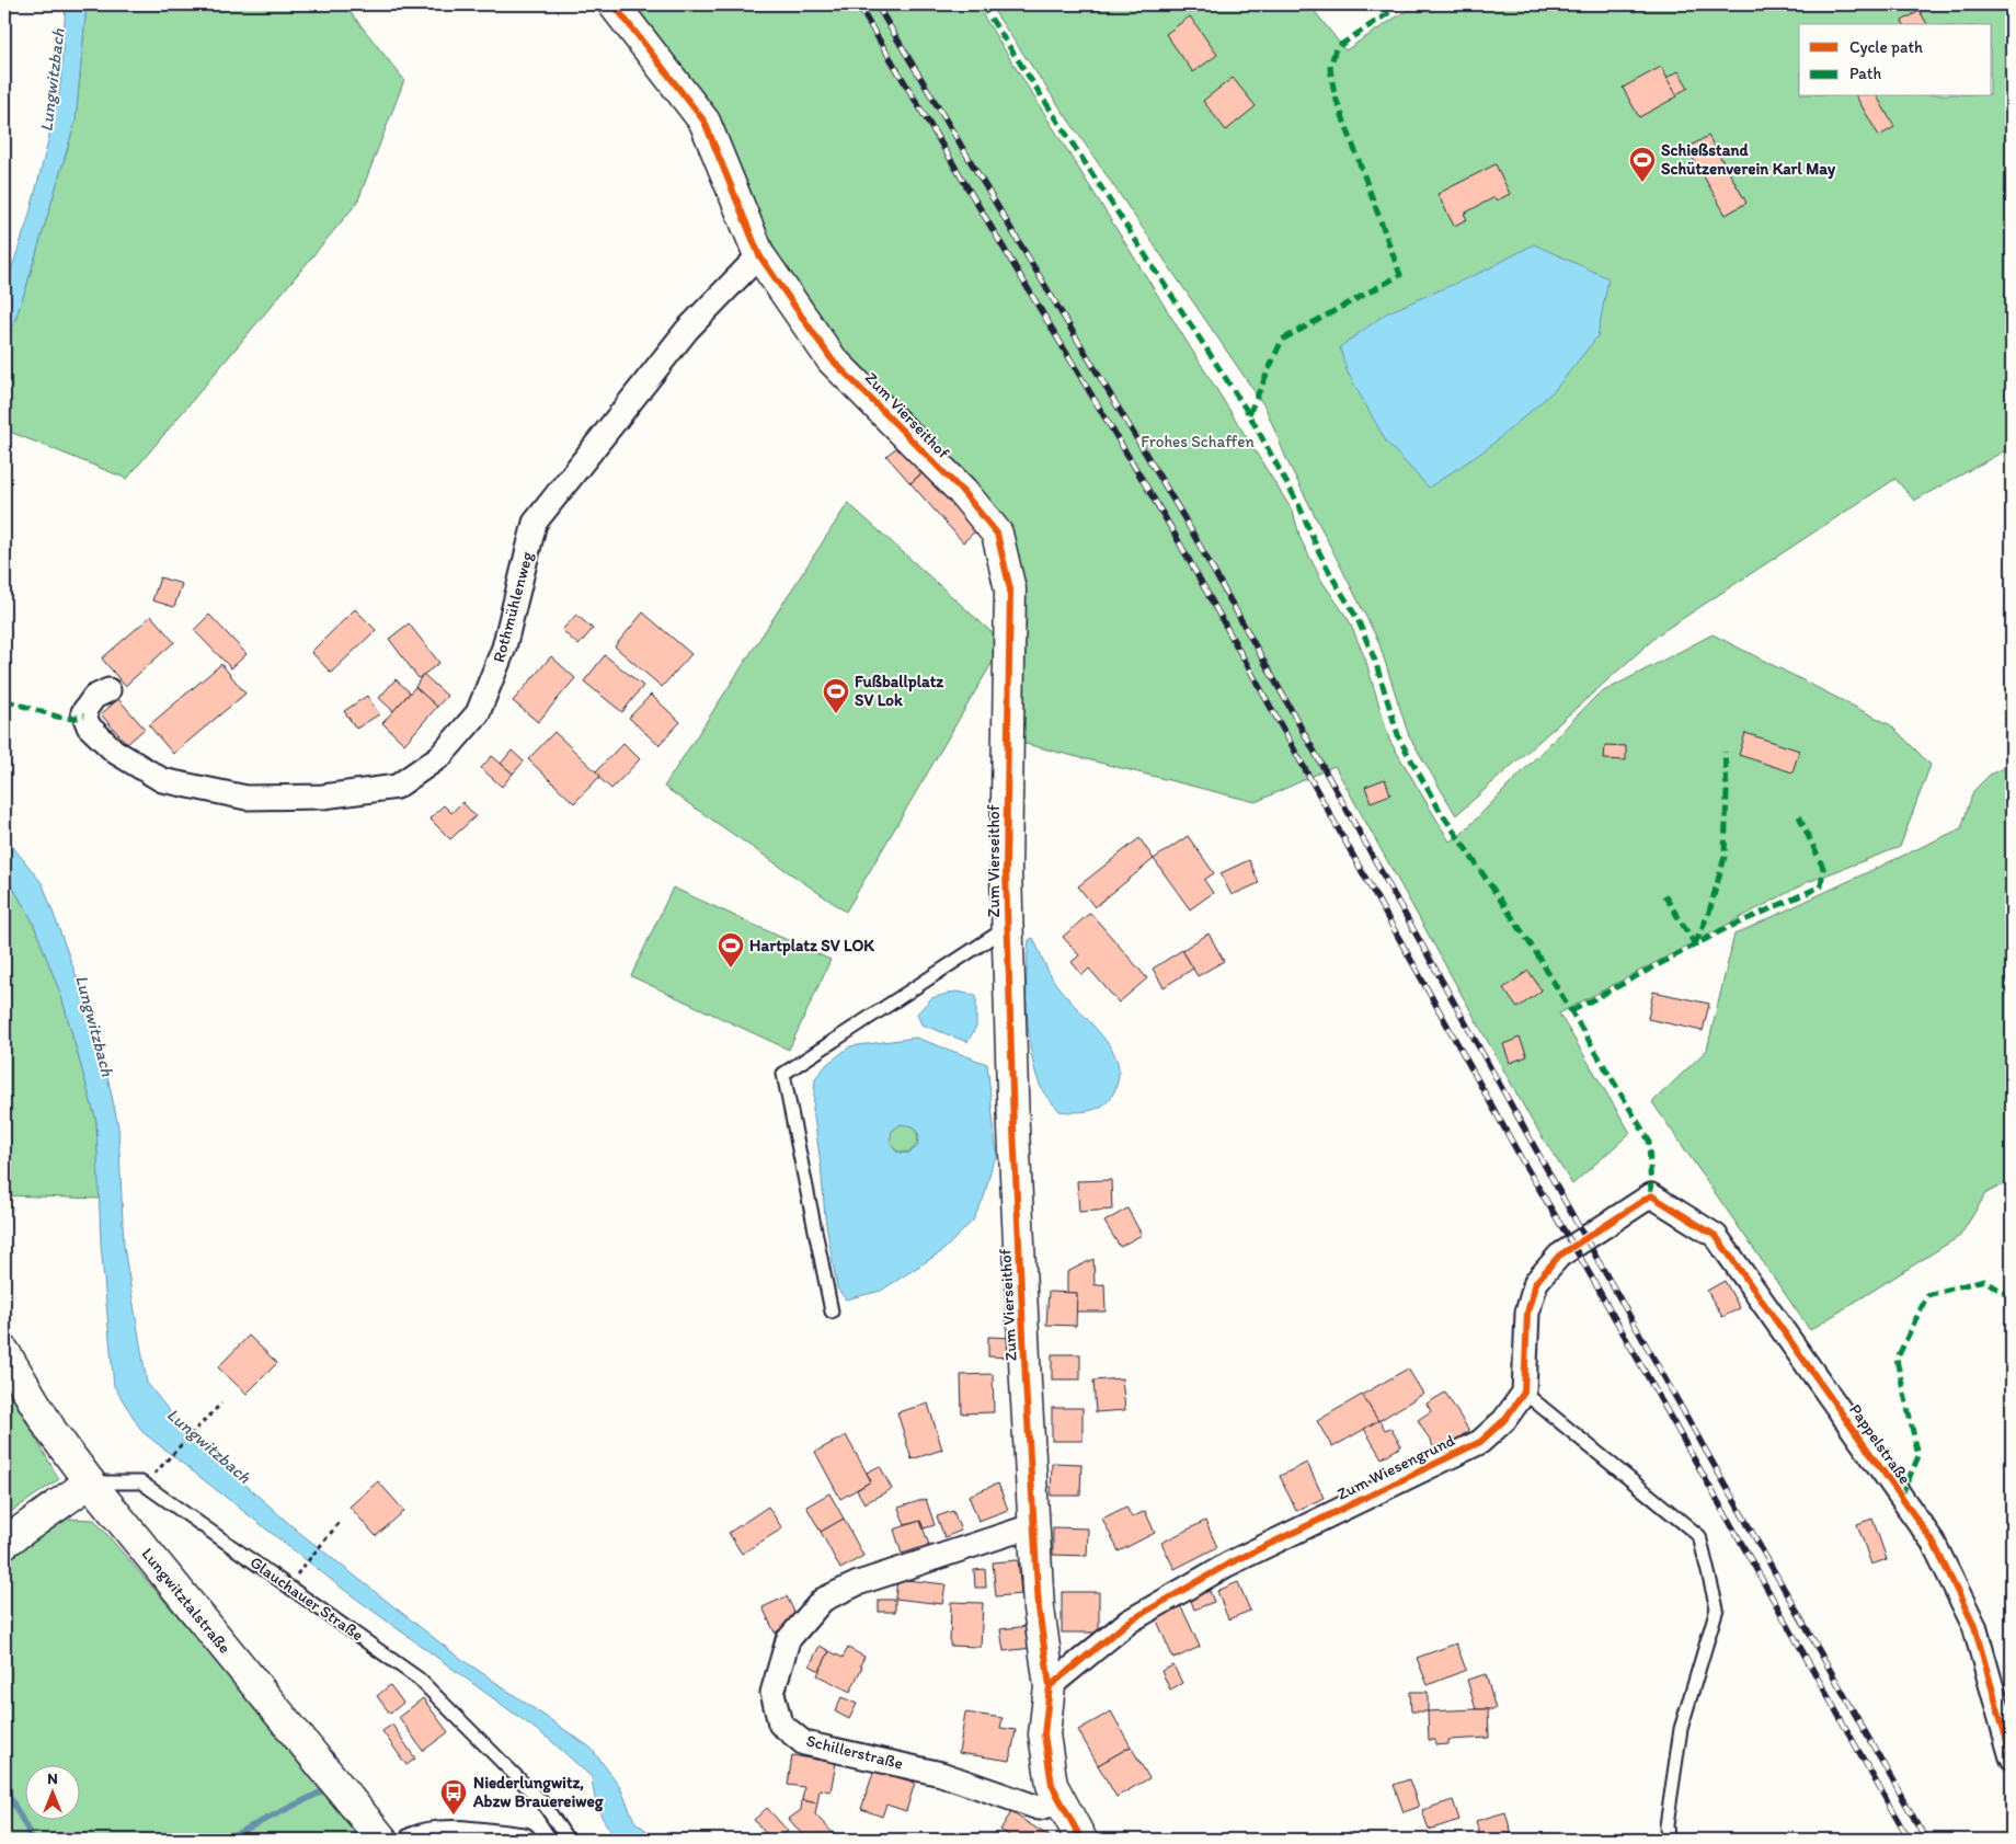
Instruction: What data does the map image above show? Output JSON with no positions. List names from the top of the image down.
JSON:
{
  "streets": {
    "street": [
      "Zum Vierseithof",
      "Rothmühlenweg",
      "Pappelstraße",
      "Zum Wiesengrund",
      "Lungwitztalstraße",
      "Schillerstraße"
    ],
    "lane": ["Glauchauer Straße"]
  },
  "crossings": [
    ["Zum Vierseithof", "Rothmühlenweg"],
    ["Zum Vierseithof", "Zum Wiesengrund"],
    ["Zum Vierseithof", "Schillerstraße"],
    ["Pappelstraße", "Zum Wiesengrund"],
    ["Glauchauer Straße", "Lungwitztalstraße"]
  ],
  "water": ["Lungwitzbach"],
  "parks": ["Frohes Schaffen"],
  "places": {
    "sports": ["Schießstand Schützenverein Karl May", "Fußballplatz SV Lok", "Hartplatz SV LOK"],
    "bus stop": ["Niederlungwitz, Abzw Brauereiweg"]
  },
  "legend": ["Cycle path", "Path"],
  "north": "top"
}
